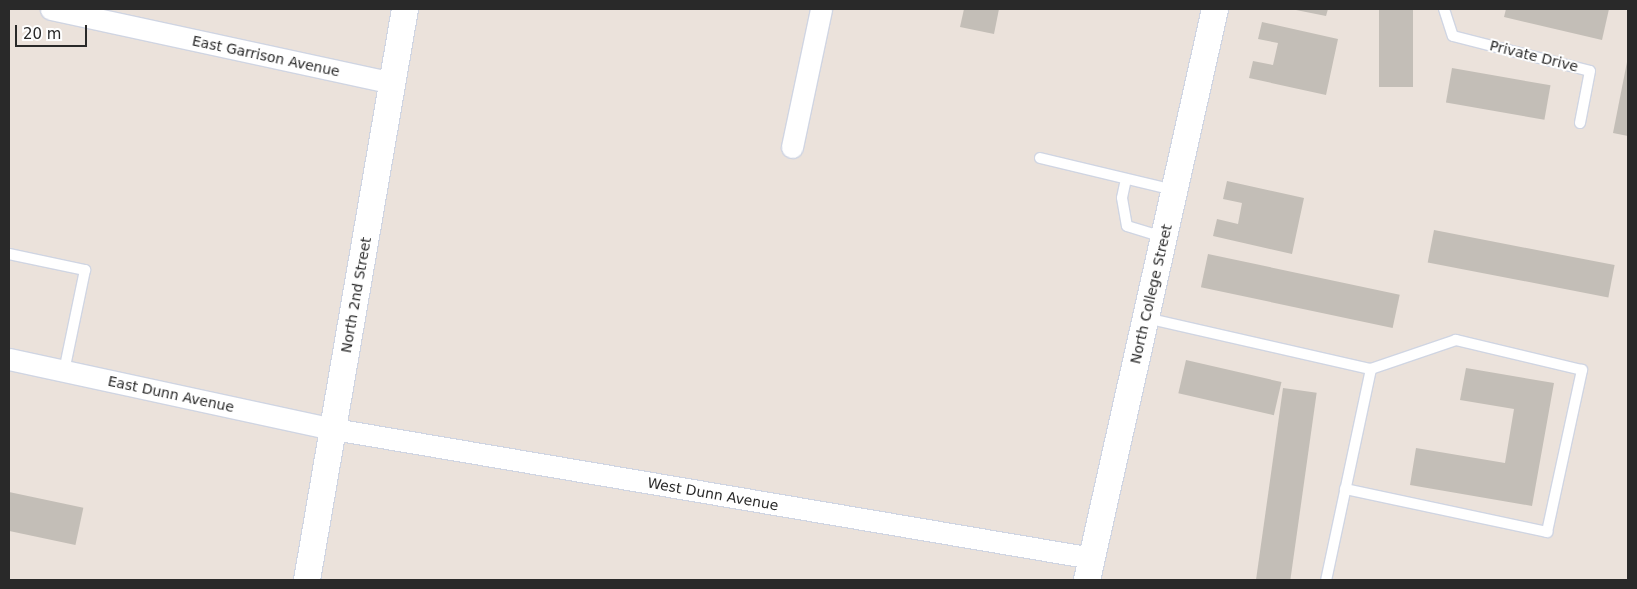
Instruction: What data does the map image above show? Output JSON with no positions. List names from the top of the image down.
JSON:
{
  "streets": {
    "street": [
      "East Garrison Avenue",
      "North College Street",
      "North 2nd Street",
      "East Dunn Avenue",
      "West Dunn Avenue"
    ],
    "lane": ["Private Drive"]
  },
  "crossings": [
    ["East Garrison Avenue", "North 2nd Street"],
    ["North College Street", "West Dunn Avenue"],
    ["North 2nd Street", "East Dunn Avenue"],
    ["North 2nd Street", "West Dunn Avenue"],
    ["East Dunn Avenue", "West Dunn Avenue"]
  ],
  "scale_bar": "20 m"
}
